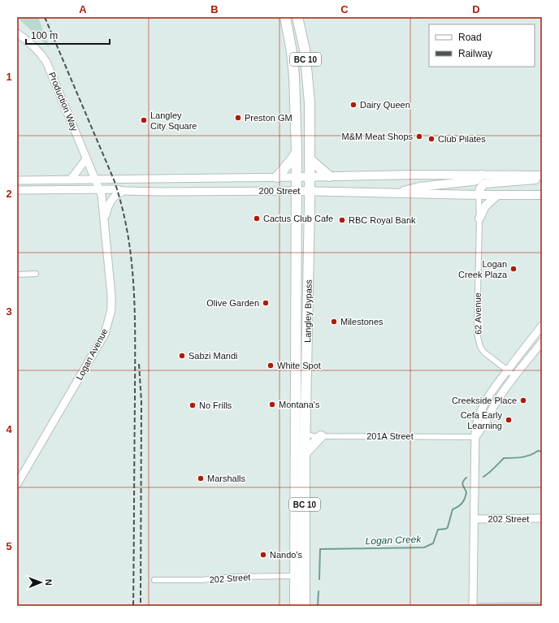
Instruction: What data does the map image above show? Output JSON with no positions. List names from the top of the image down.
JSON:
{
  "streets": {
    "highway": ["BC 10", "Langley Bypass"],
    "main road": [
      "Production Way",
      "200 Street",
      "Logan Avenue",
      "202 Street"
    ],
    "street": ["62 Avenue", "201A Street"]
  },
  "crossings": [
    ["Production Way", "200 Street"],
    ["Production Way", "Logan Avenue"],
    ["200 Street", "Langley Bypass"],
    ["200 Street", "62 Avenue"],
    ["200 Street", "Logan Avenue"],
    ["Langley Bypass", "201A Street"],
    ["Langley Bypass", "202 Street"]
  ],
  "water": ["Logan Creek"],
  "places": [
    "Dairy Queen",
    "Preston GM",
    "Langley City Square",
    "M&M Meat Shops",
    "Club Pilates",
    "Cactus Club Cafe",
    "RBC Royal Bank",
    "Logan Creek Plaza",
    "Olive Garden",
    "Milestones",
    "Sabzi Mandi",
    "White Spot",
    "Creekside Place",
    "Montana's",
    "No Frills",
    "Cefa Early Learning",
    "Marshalls",
    "Nando's"
  ],
  "legend": ["Road", "Railway"],
  "scale_bar": "100 m",
  "north": "right",
  "grid": {
    "columns": [
      "A",
      "B",
      "C",
      "D"
    ],
    "rows": [
      "1",
      "2",
      "3",
      "4",
      "5"
    ]
  }
}
